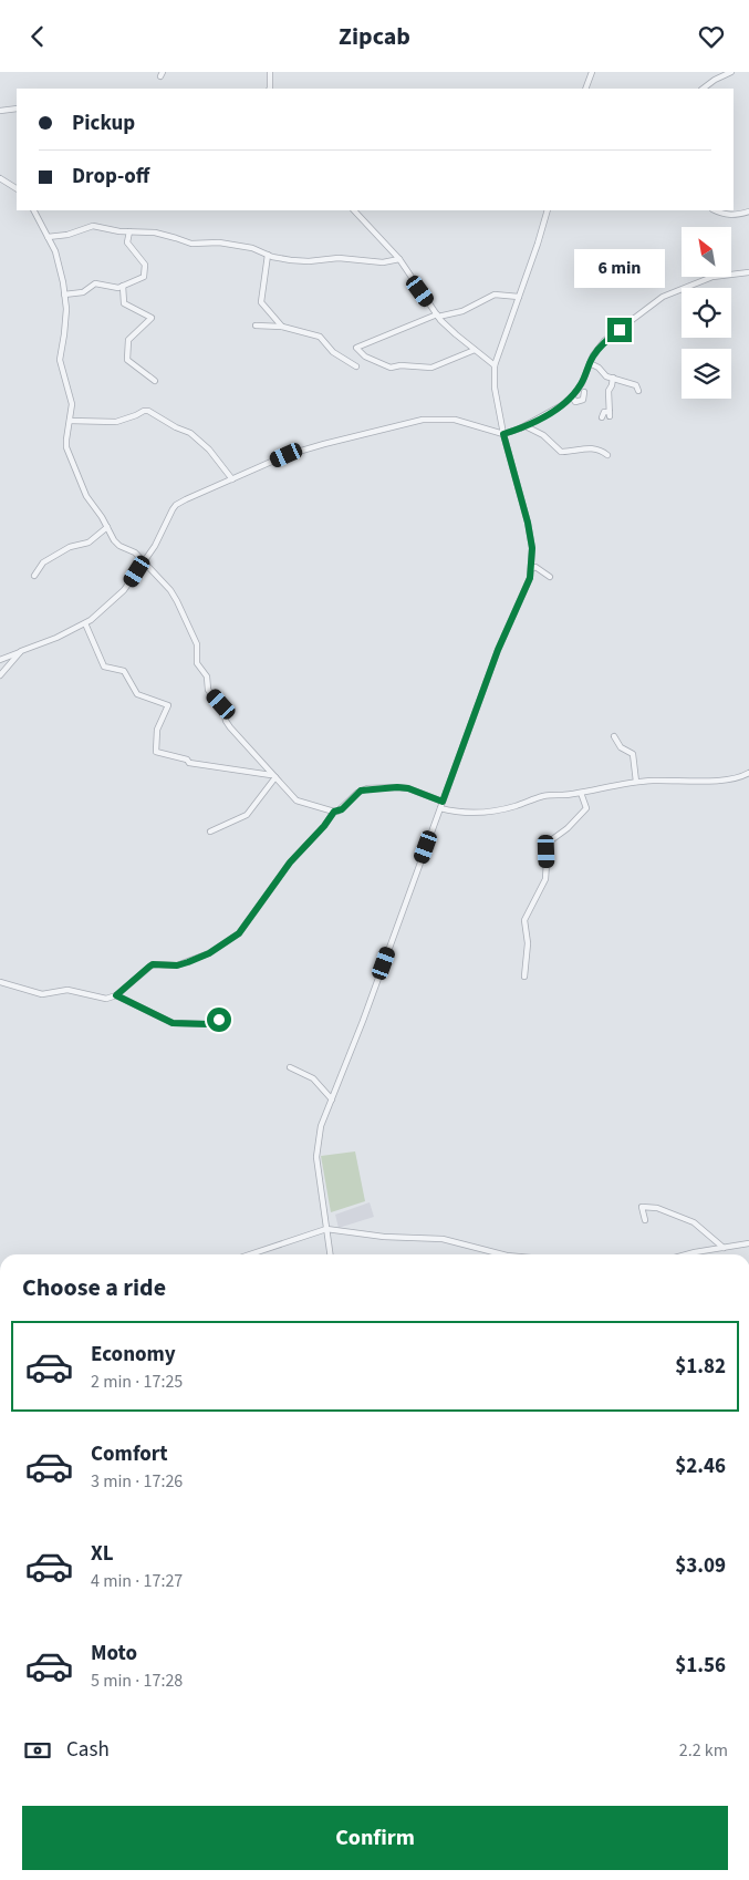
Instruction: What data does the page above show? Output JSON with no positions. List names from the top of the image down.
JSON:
{
  "north": "top left",
  "page": {
    "header": "Zipcab",
    "banner": ["Pickup", "Drop-off"],
    "bubble": "6 min",
    "heading": "Choose a ride",
    "list": [
      {
        "name": "Economy",
        "note": "2 min · 17:25",
        "value": "$1.82"
      },
      {
        "name": "Comfort",
        "note": "3 min · 17:26",
        "value": "$2.46"
      },
      {
        "name": "XL",
        "note": "4 min · 17:27",
        "value": "$3.09"
      },
      {
        "name": "Moto",
        "note": "5 min · 17:28",
        "value": "$1.56"
      }
    ],
    "pay": ["Cash", "2.2 km"],
    "buttons": "Confirm"
  }
}
